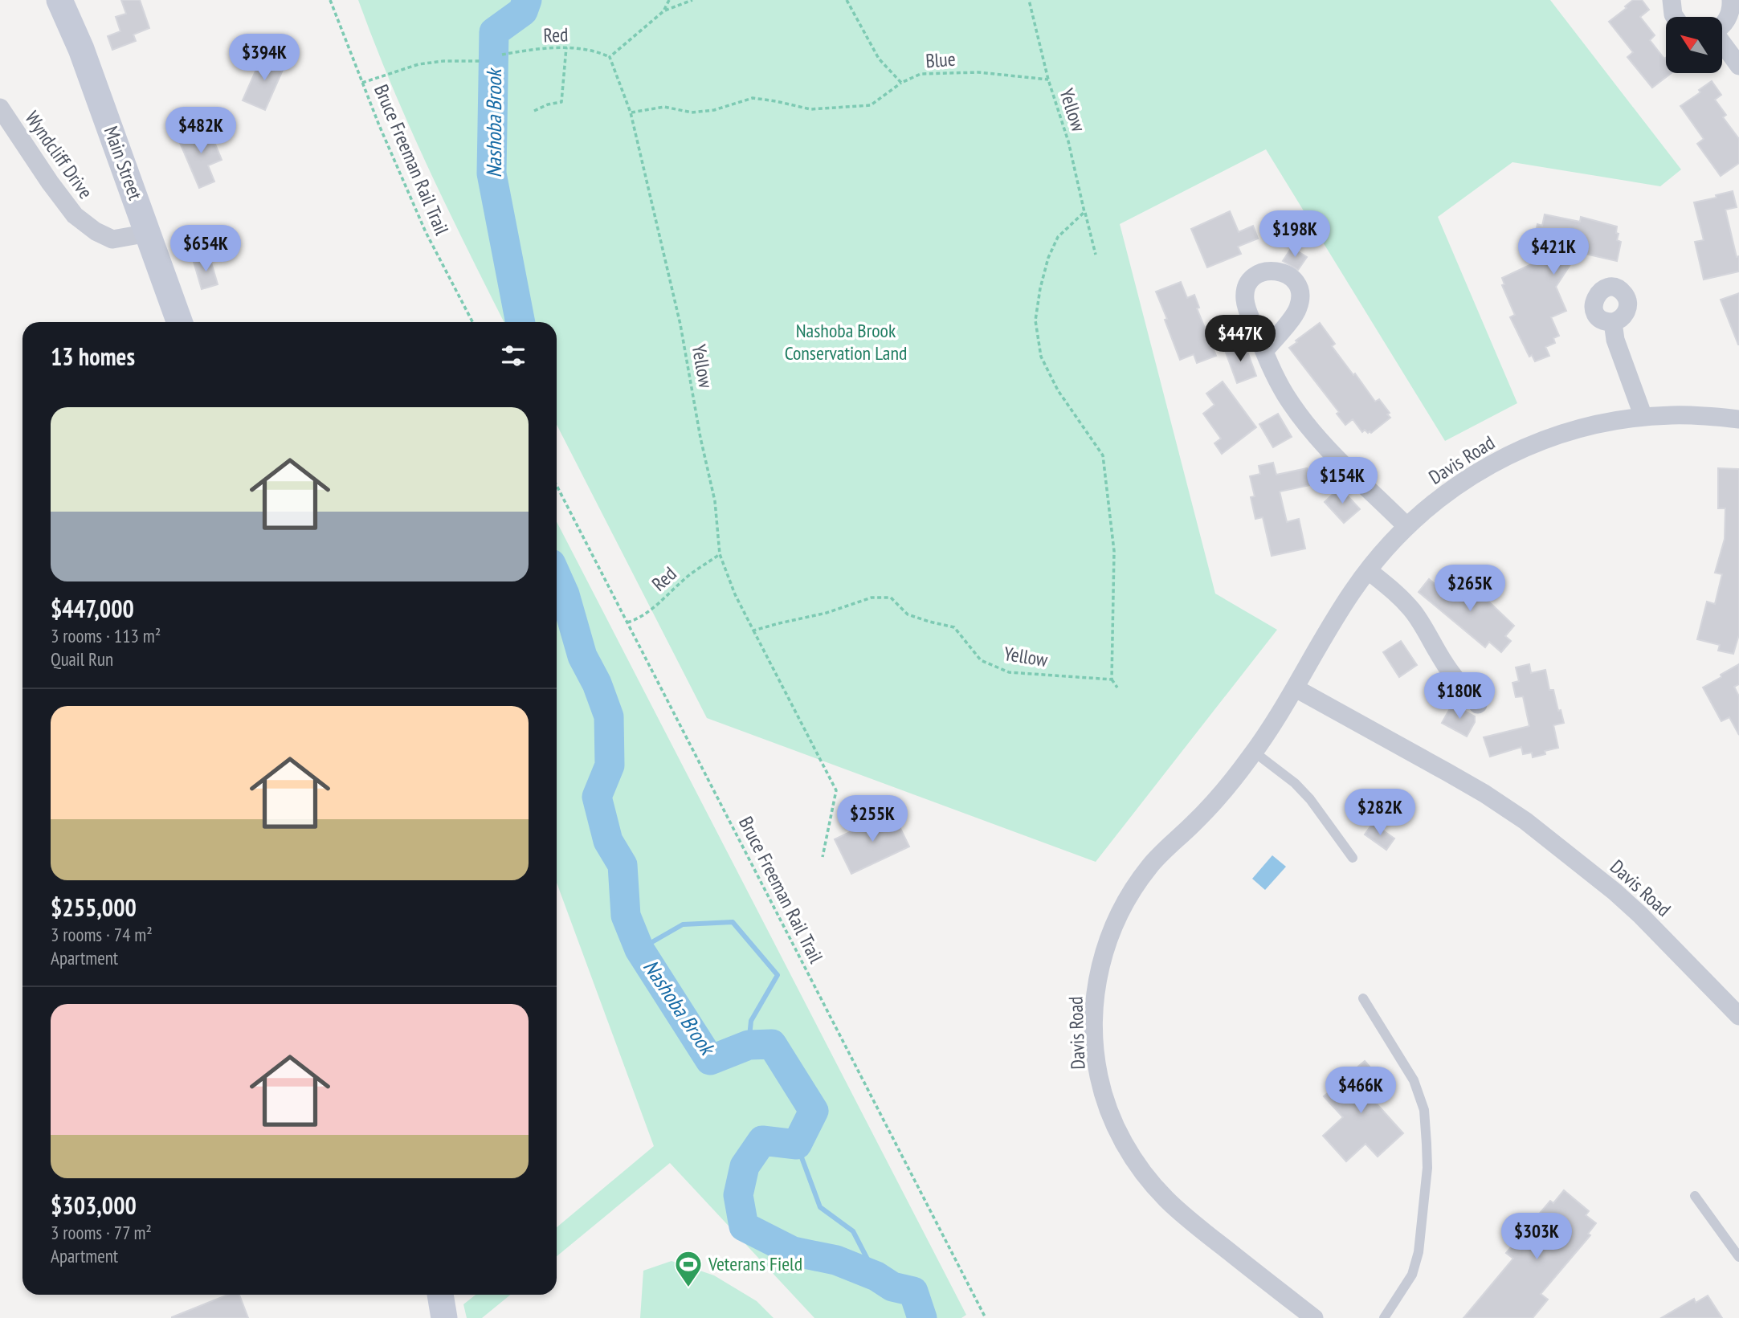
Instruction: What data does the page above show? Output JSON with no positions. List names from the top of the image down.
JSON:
{
  "streets": {
    "main road": ["Main Street"],
    "street": ["Wyndcliff Drive", "Davis Road"],
    "path": [
      "Red",
      "Blue",
      "Yellow",
      "Bruce Freeman Rail Trail"
    ]
  },
  "crossings": [
    ["Red", "Yellow"],
    ["Red", "Bruce Freeman Rail Trail"],
    ["Blue", "Yellow"],
    ["Wyndcliff Drive", "Main Street"]
  ],
  "water": ["Nashoba Brook"],
  "parks": ["Nashoba Brook Conservation Land"],
  "places": {
    "sports": ["Veterans Field"]
  },
  "north": "top left",
  "page": {
    "price": [
      "$394K",
      "$482K",
      "$198K",
      "$654K",
      "$421K",
      "$447K",
      "$154K",
      "$265K",
      "$180K",
      "$282K",
      "$255K",
      "$466K",
      "$303K"
    ],
    "heading": "13 homes",
    "list": [
      {
        "name": "$447,000",
        "note": "3 rooms · 113 m² · Quail Run"
      },
      {
        "name": "$255,000",
        "note": "3 rooms · 74 m² · Apartment"
      },
      {
        "name": "$303,000",
        "note": "3 rooms · 77 m² · Apartment"
      }
    ]
  }
}
